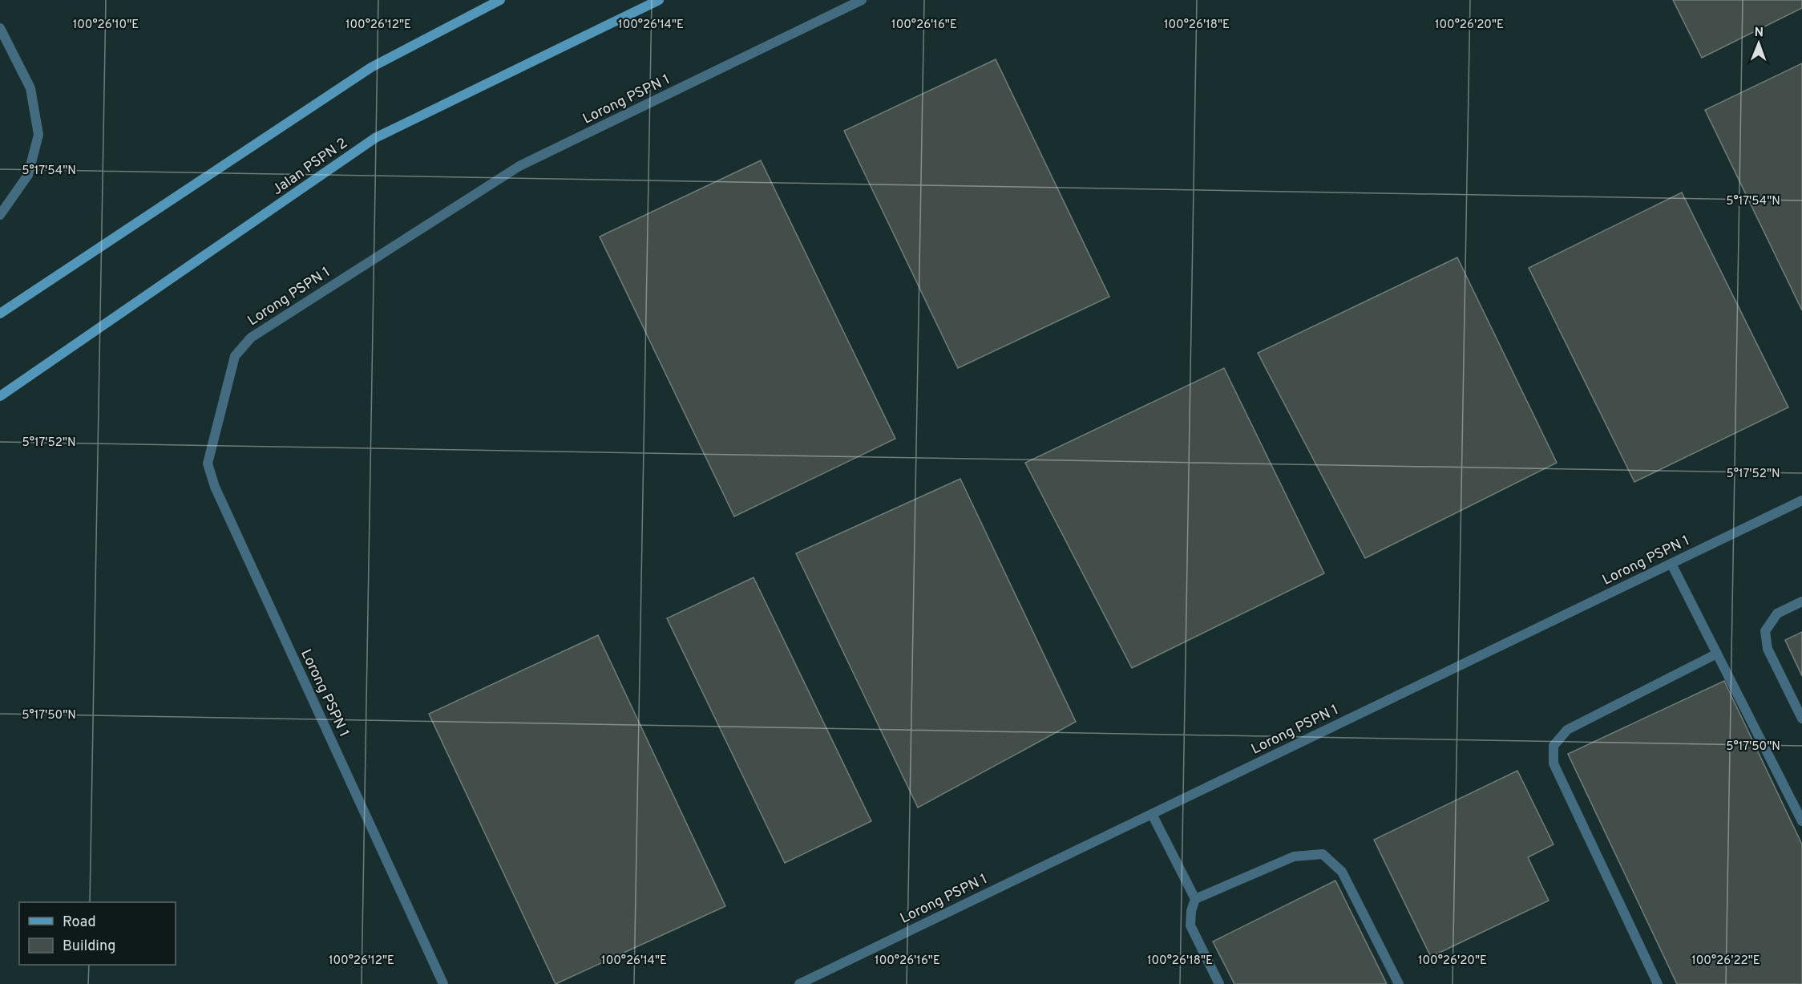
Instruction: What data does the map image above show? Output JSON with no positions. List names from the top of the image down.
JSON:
{
  "streets": {
    "street": ["Lorong PSPN 1", "Jalan PSPN 2"]
  },
  "legend": ["Road", "Building"],
  "north": "top",
  "coordinates": [
    "100°26'10\"E",
    "100°26'12\"E",
    "100°26'14\"E",
    "100°26'16\"E",
    "100°26'18\"E",
    "100°26'20\"E",
    "5°17'54\"N",
    "5°17'52\"N",
    "5°17'50\"N",
    "100°26'22\"E"
  ]
}
